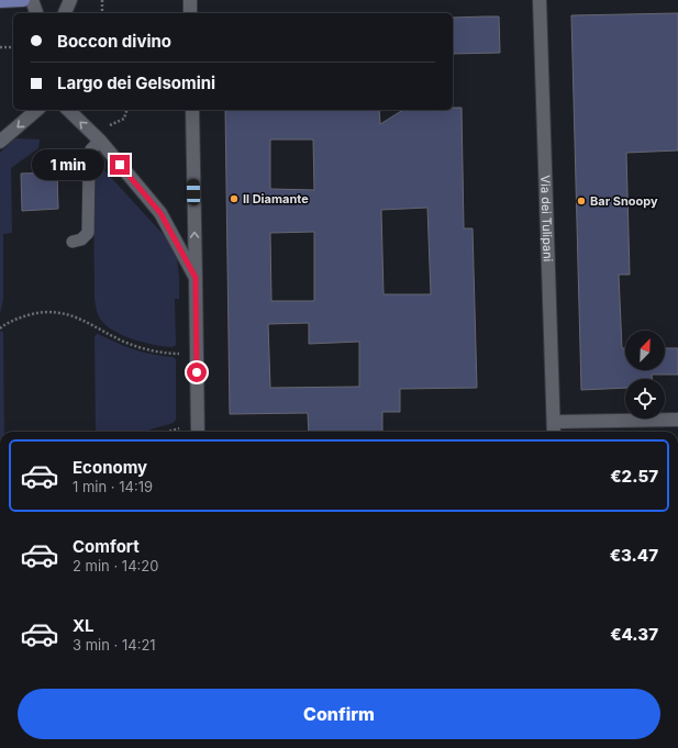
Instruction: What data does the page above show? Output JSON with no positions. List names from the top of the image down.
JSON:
{
  "streets": {
    "street": ["Via dei Tulipani"]
  },
  "places": ["Il Diamante", "Bar Snoopy"],
  "north": "top right",
  "page": {
    "banner": ["Boccon divino", "Largo dei Gelsomini"],
    "bubble": "1 min",
    "list": [
      {
        "name": "Economy",
        "note": "1 min · 14:19",
        "value": "€2.57"
      },
      {
        "name": "Comfort",
        "note": "2 min · 14:20",
        "value": "€3.47"
      },
      {
        "name": "XL",
        "note": "3 min · 14:21",
        "value": "€4.37"
      }
    ],
    "buttons": "Confirm"
  }
}
